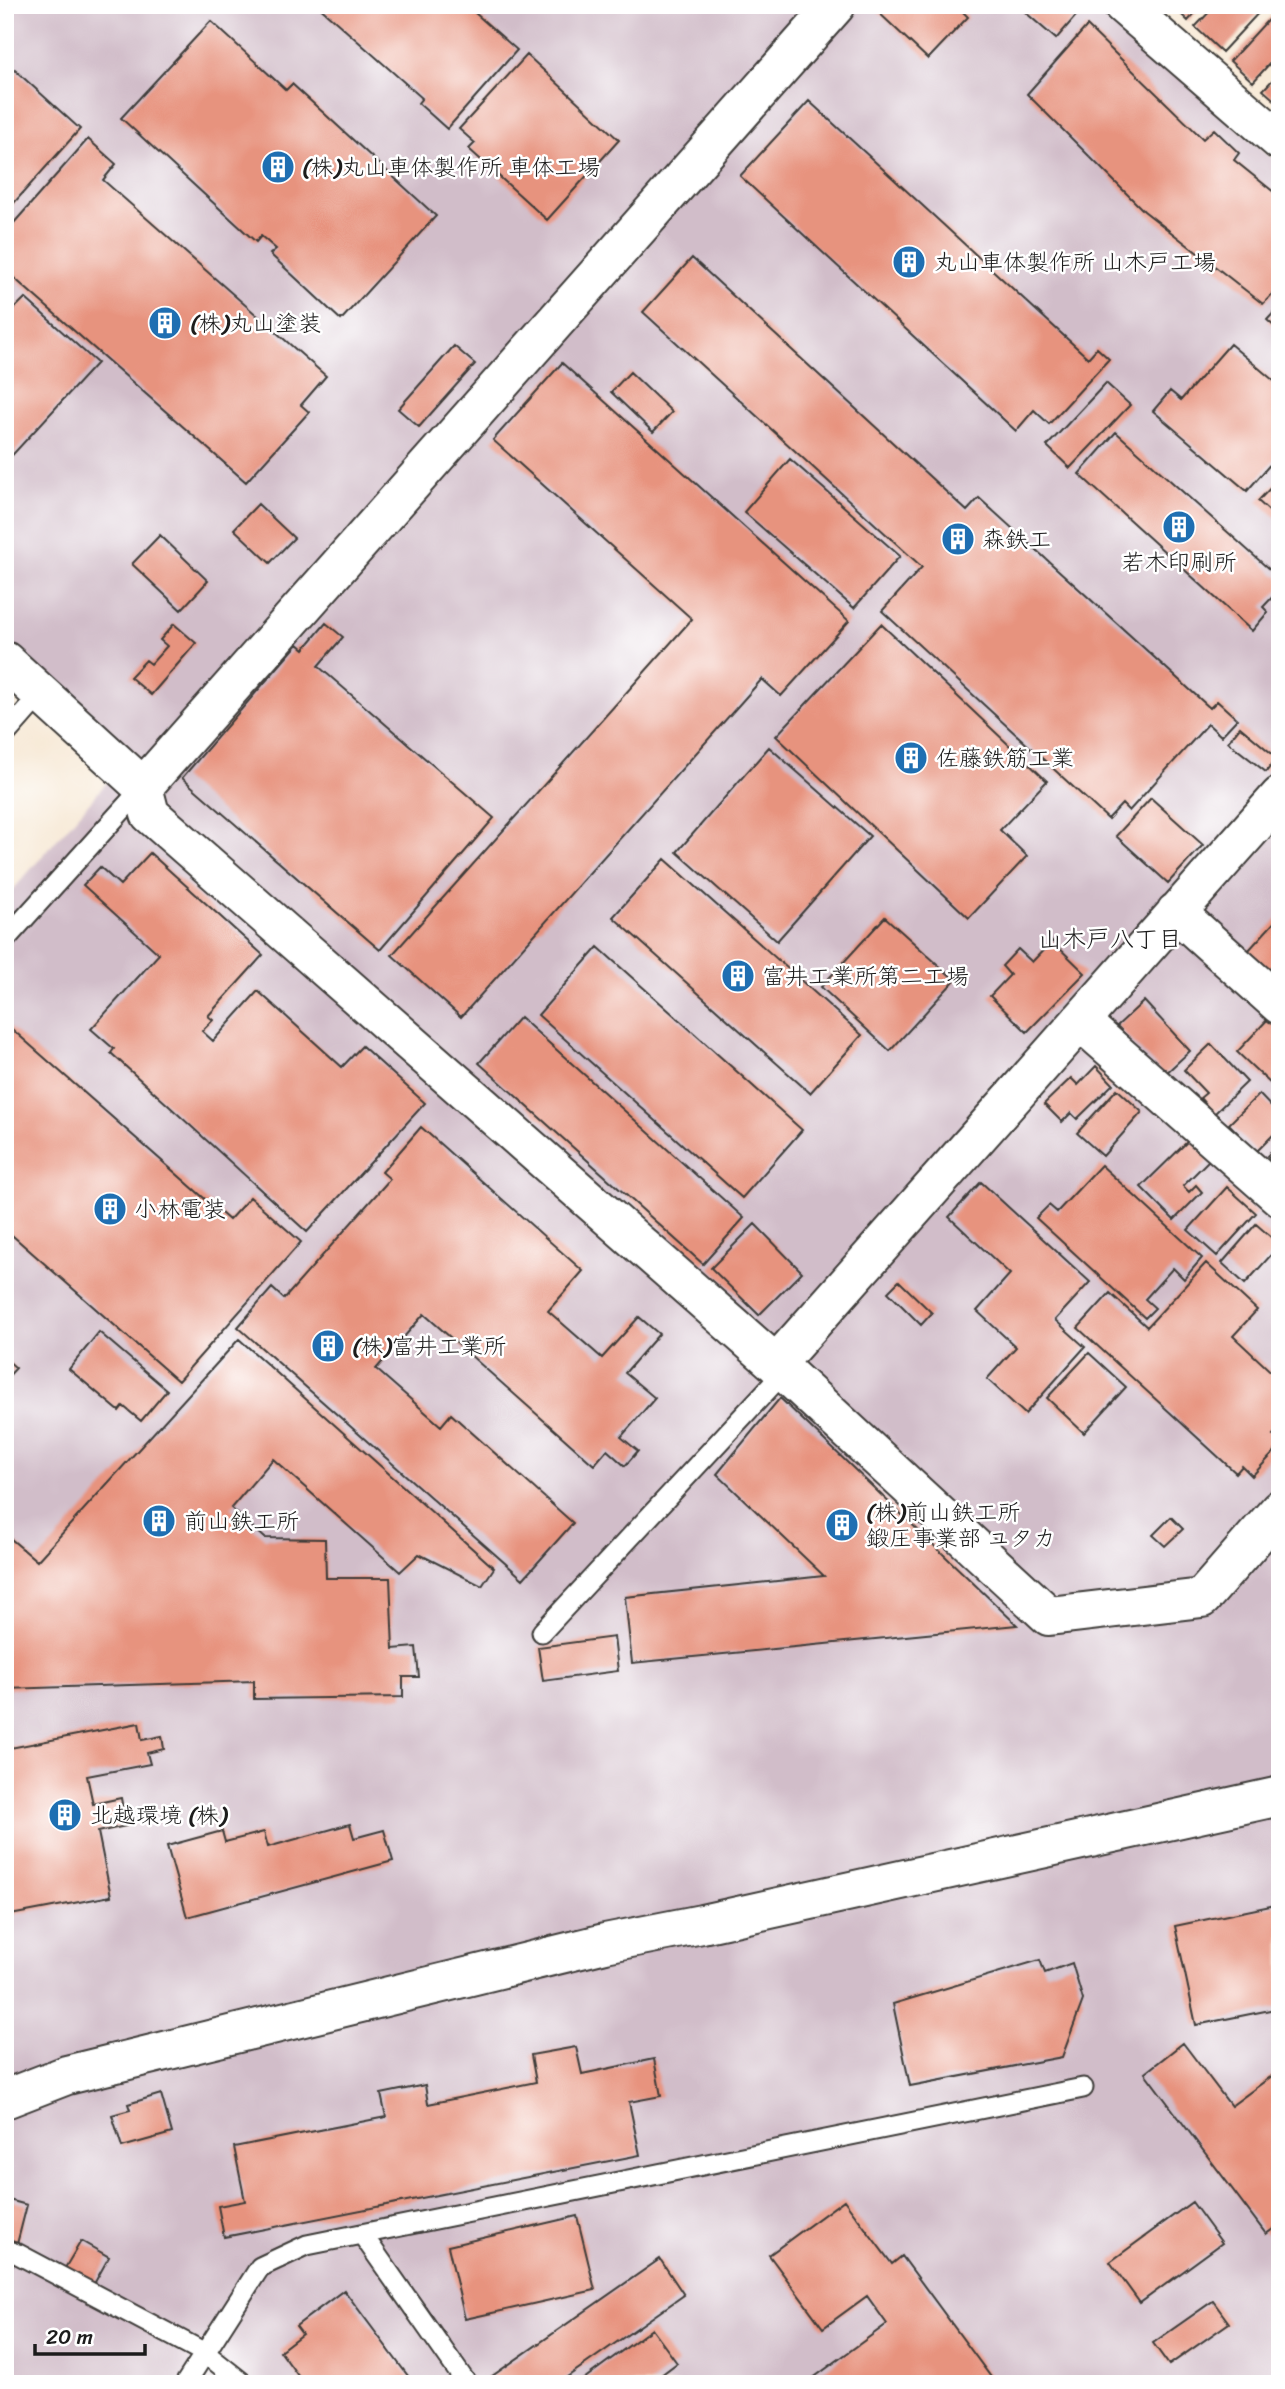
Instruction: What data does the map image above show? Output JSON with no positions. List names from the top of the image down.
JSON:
{
  "districts": ["山木戸八丁目"],
  "places": {
    "building": [
      "(株)丸山車体製作所 車体工場",
      "丸山車体製作所 山木戸工場",
      "(株)丸山塗装",
      "若木印刷所",
      "森鉄工",
      "佐藤鉄筋工業",
      "富井工業所第二工場",
      "小林電装",
      "(株)富井工業所",
      "前山鉄工所",
      "(株)前山鉄工所 鍛圧事業部 ユタカ",
      "北越環境 (株)"
    ]
  },
  "scale_bar": "20 m"
}
